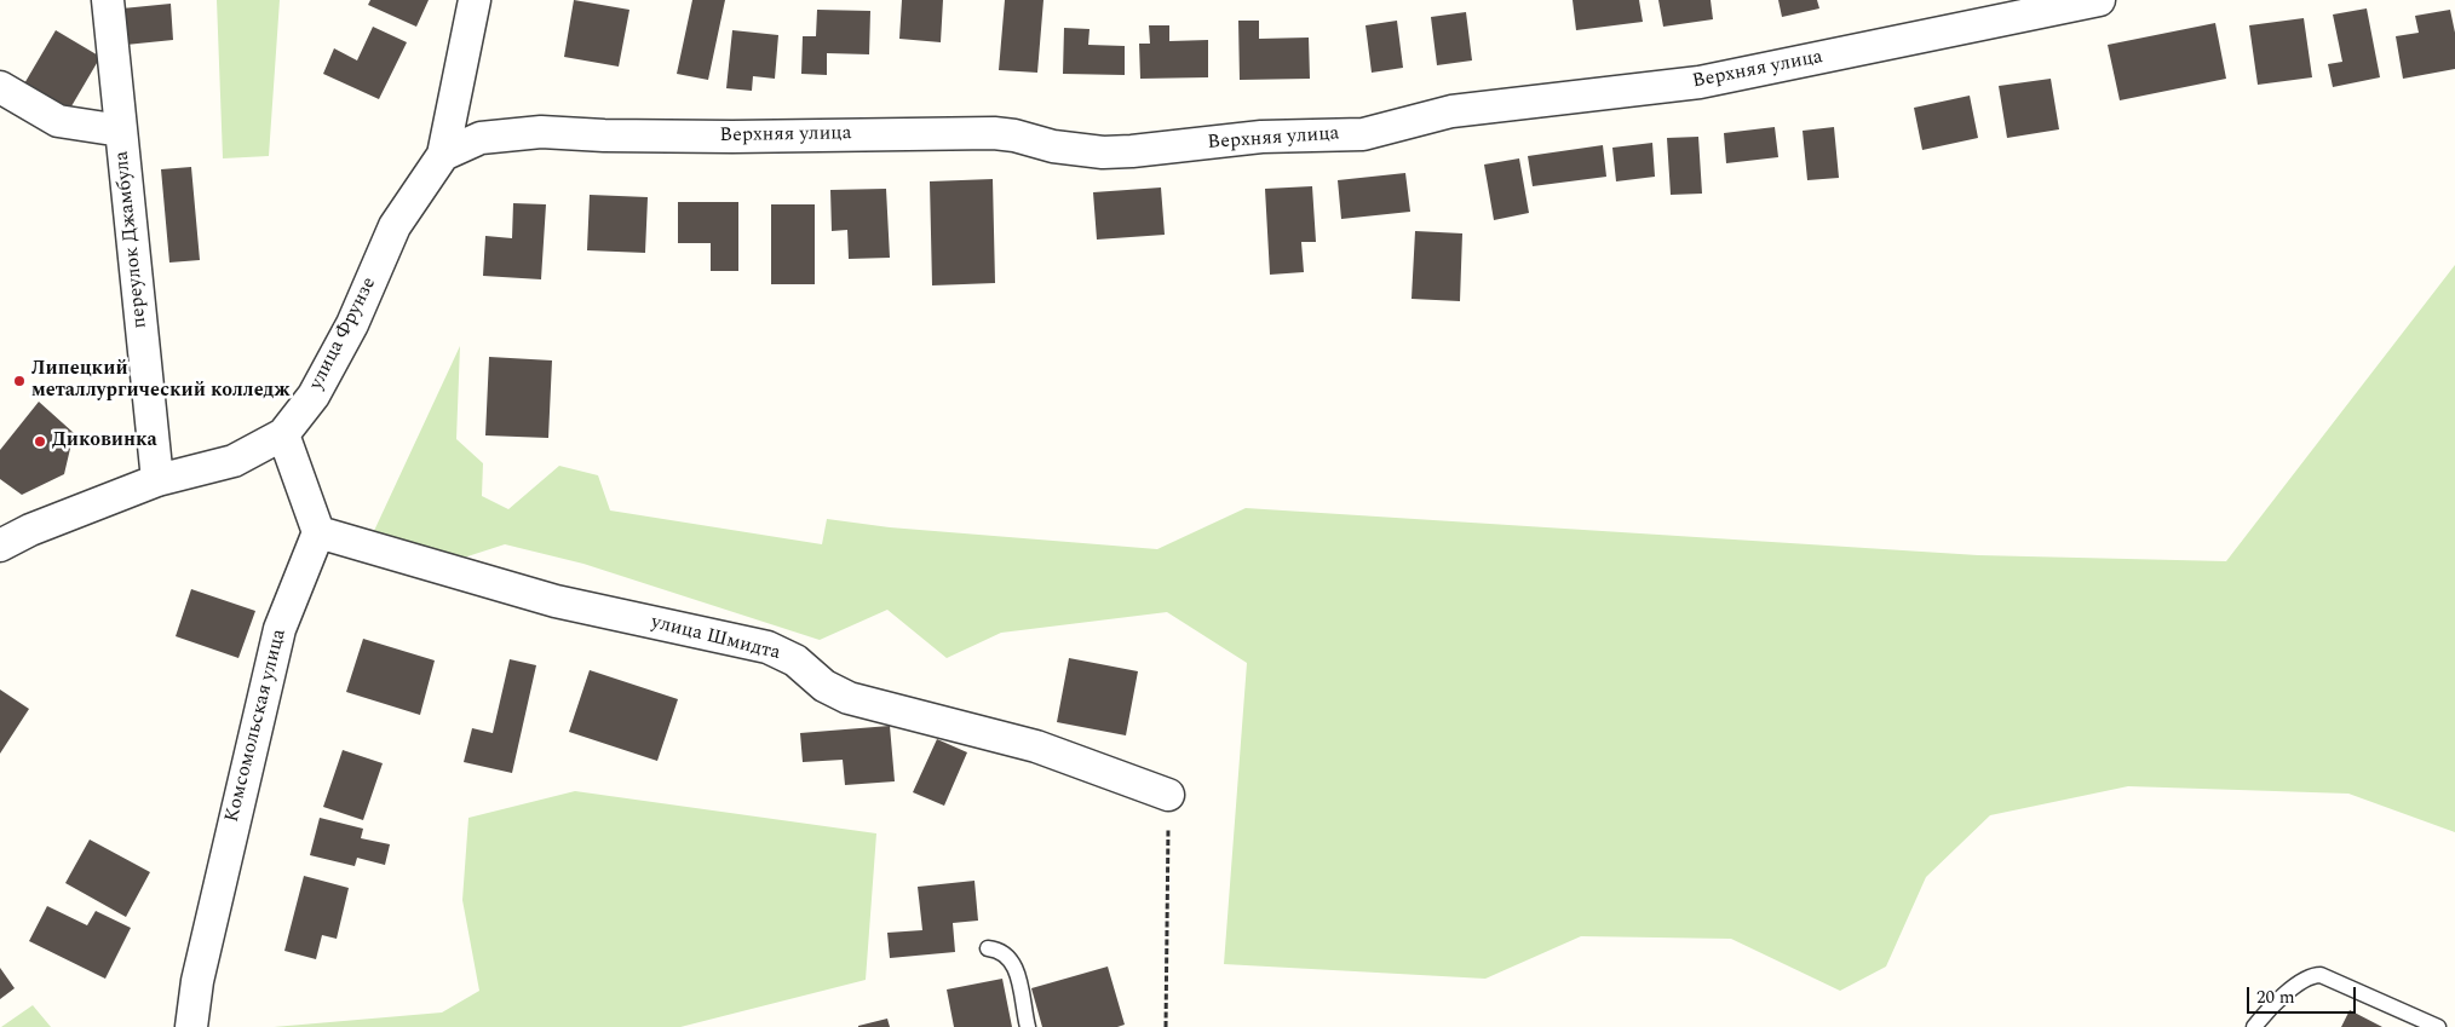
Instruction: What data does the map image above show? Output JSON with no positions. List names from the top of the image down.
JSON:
{
  "streets": {
    "street": [
      "Верхняя улица",
      "переулок Джамбула",
      "улица Фрунзе",
      "улица Шмидта",
      "Комсомольская улица"
    ]
  },
  "crossings": [
    ["Верхняя улица", "улица Фрунзе"],
    ["переулок Джамбула", "улица Фрунзе"],
    ["улица Шмидта", "Комсомольская улица"]
  ],
  "places": ["Липецкий металлургический колледж", "Диковинка"],
  "scale_bar": "20 m"
}
